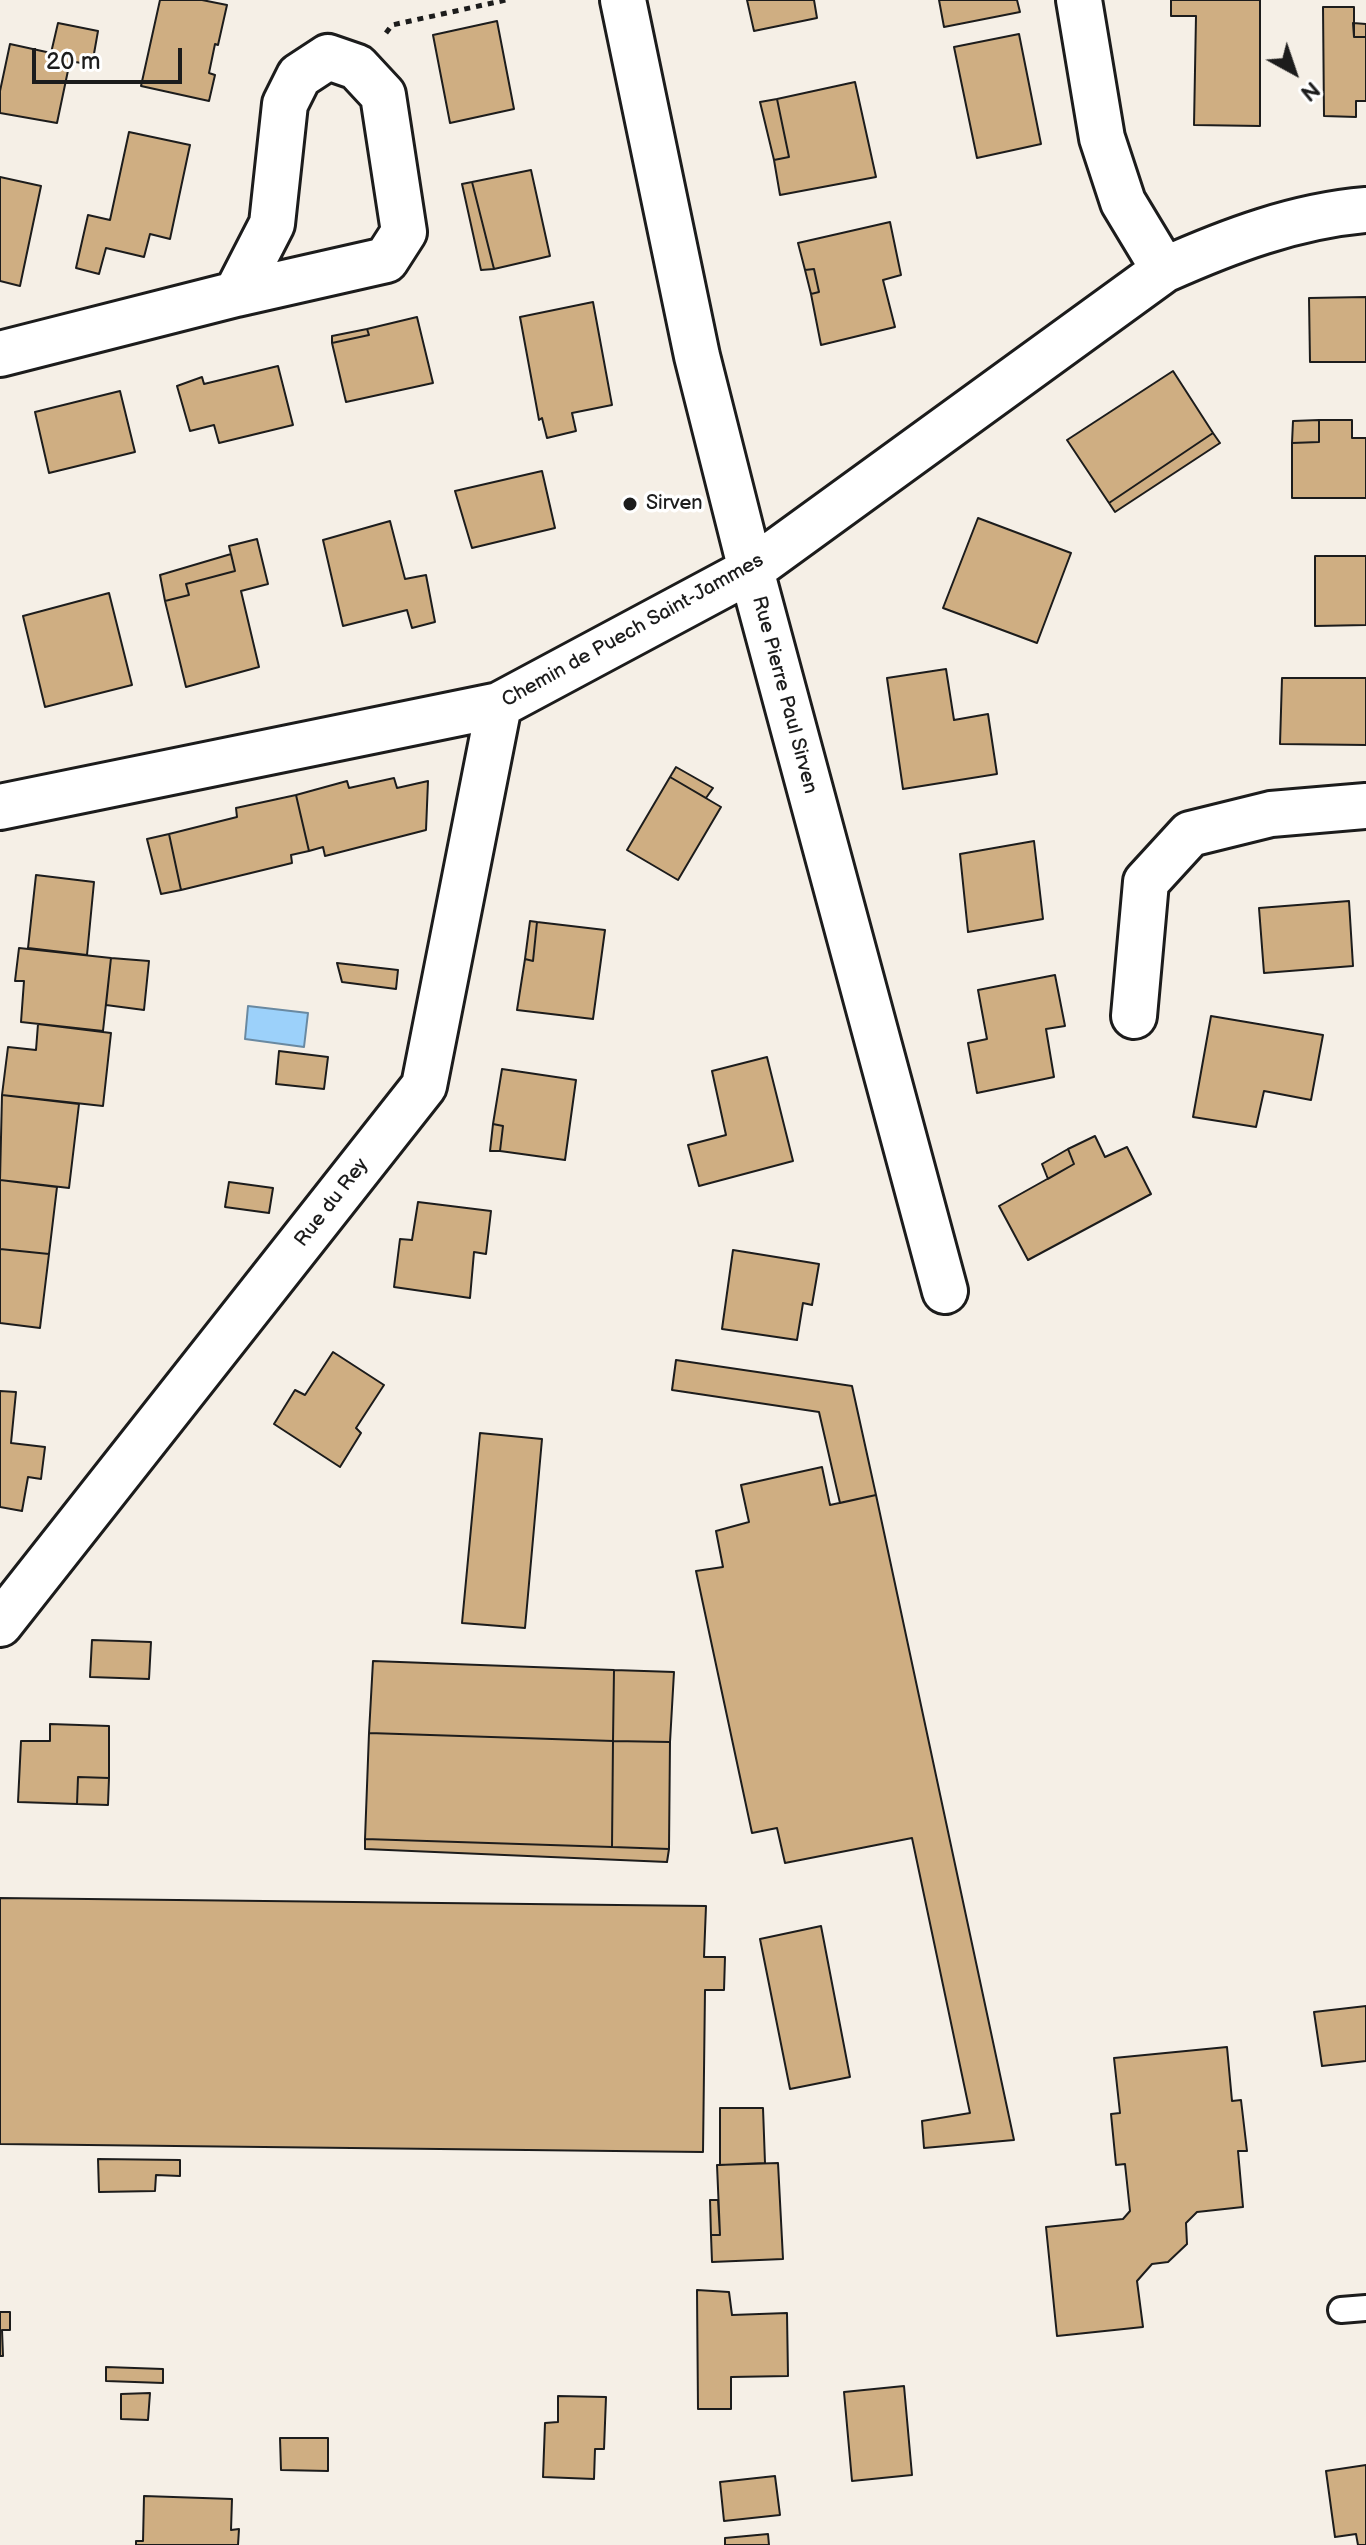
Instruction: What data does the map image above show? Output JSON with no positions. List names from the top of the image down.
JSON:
{
  "streets": {
    "street": ["Chemin de Puech Saint-Jammes", "Rue Pierre Paul Sirven", "Rue du Rey"]
  },
  "crossings": [
    ["Chemin de Puech Saint-Jammes", "Rue Pierre Paul Sirven"],
    ["Chemin de Puech Saint-Jammes", "Rue du Rey"]
  ],
  "places": ["Sirven"],
  "scale_bar": "20 m",
  "north": "bottom right"
}
